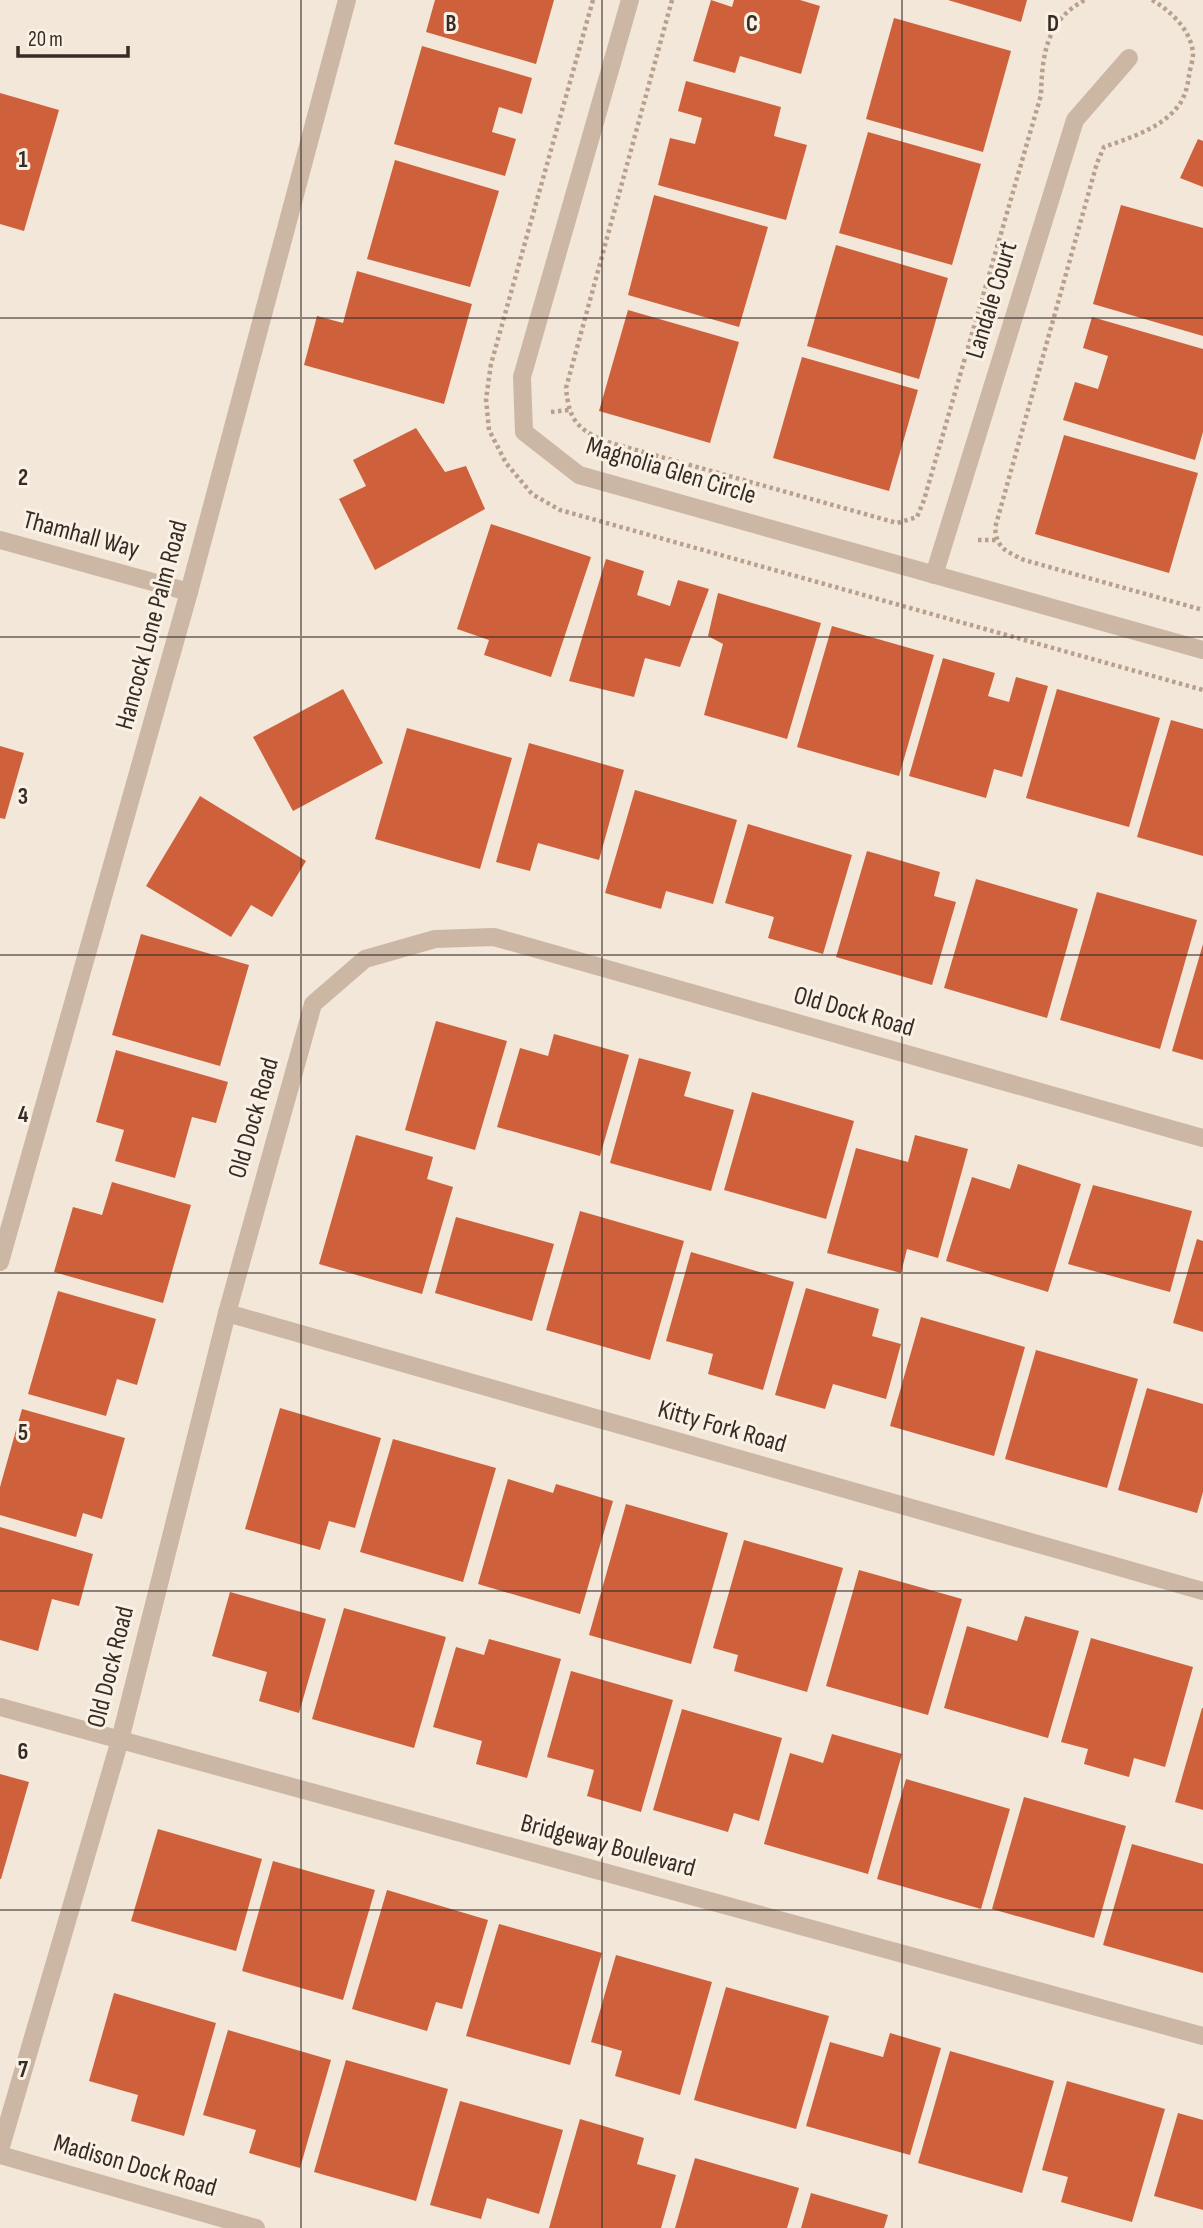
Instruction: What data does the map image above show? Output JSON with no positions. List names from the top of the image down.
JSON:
{
  "streets": {
    "street": [
      "Landale Court",
      "Magnolia Glen Circle",
      "Thamhall Way",
      "Hancock Lone Palm Road",
      "Old Dock Road",
      "Kitty Fork Road",
      "Bridgeway Boulevard",
      "Madison Dock Road"
    ]
  },
  "crossings": [
    ["Landale Court", "Magnolia Glen Circle"],
    ["Thamhall Way", "Hancock Lone Palm Road"],
    ["Old Dock Road", "Kitty Fork Road"],
    ["Old Dock Road", "Bridgeway Boulevard"],
    ["Old Dock Road", "Madison Dock Road"]
  ],
  "scale_bar": "20 m",
  "grid": {
    "columns": ["B", "C", "D"],
    "rows": [
      "1",
      "2",
      "3",
      "4",
      "5",
      "6",
      "7"
    ]
  }
}
